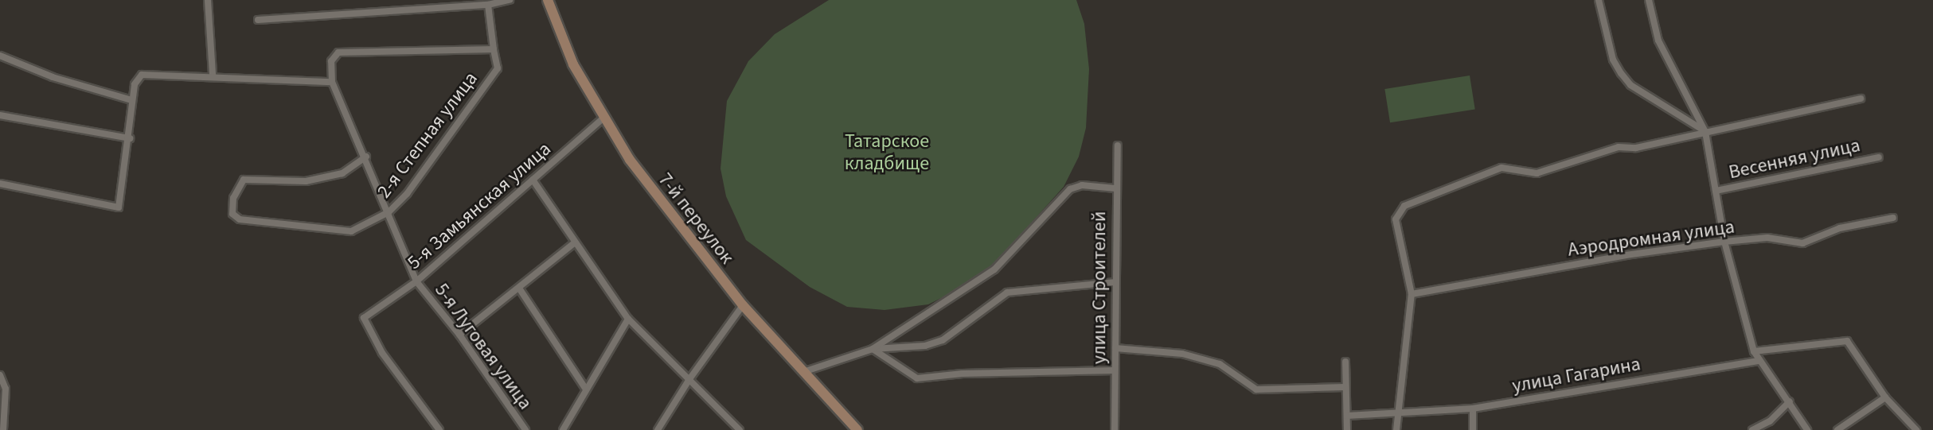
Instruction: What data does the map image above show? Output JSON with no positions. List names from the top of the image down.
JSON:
{
  "streets": {
    "street": [
      "2-я Степная улица",
      "Весенняя улица",
      "5-я Замьянская улица",
      "7-й переулок",
      "Аэродромная улица",
      "улица Строителей",
      "5-я Луговая улица",
      "улица Гагарина"
    ]
  },
  "crossings": [
    ["2-я Степная улица", "5-я Луговая улица"],
    ["5-я Замьянская улица", "7-й переулок"],
    ["5-я Замьянская улица", "5-я Луговая улица"]
  ],
  "parks": ["Татарское кладбище"]
}
